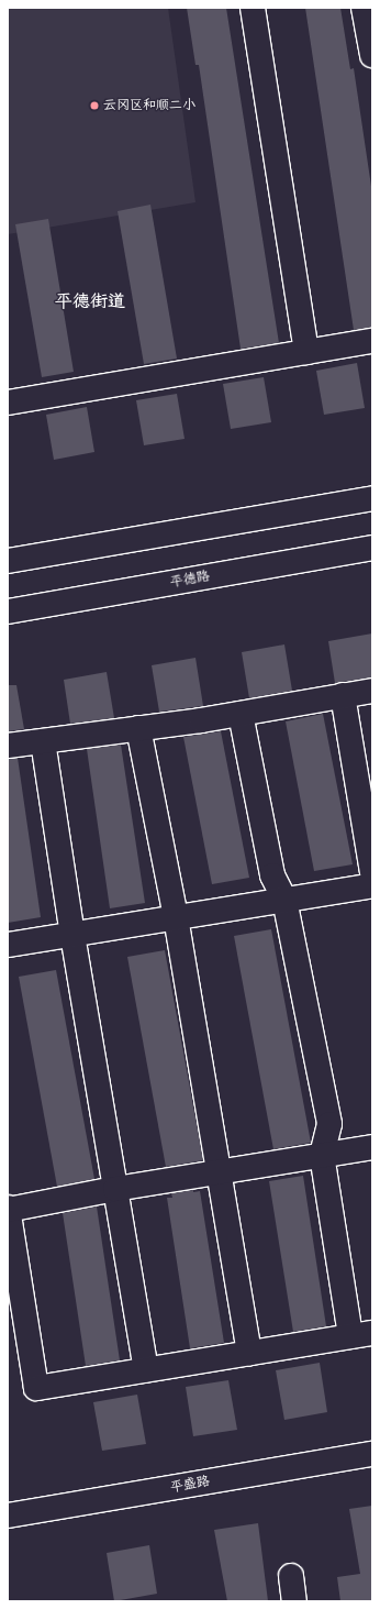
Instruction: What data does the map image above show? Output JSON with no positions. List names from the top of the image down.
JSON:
{
  "streets": {
    "main road": ["平德路", "平盛路"]
  },
  "districts": ["平德街道"],
  "places": ["云冈区和顺二小"]
}
